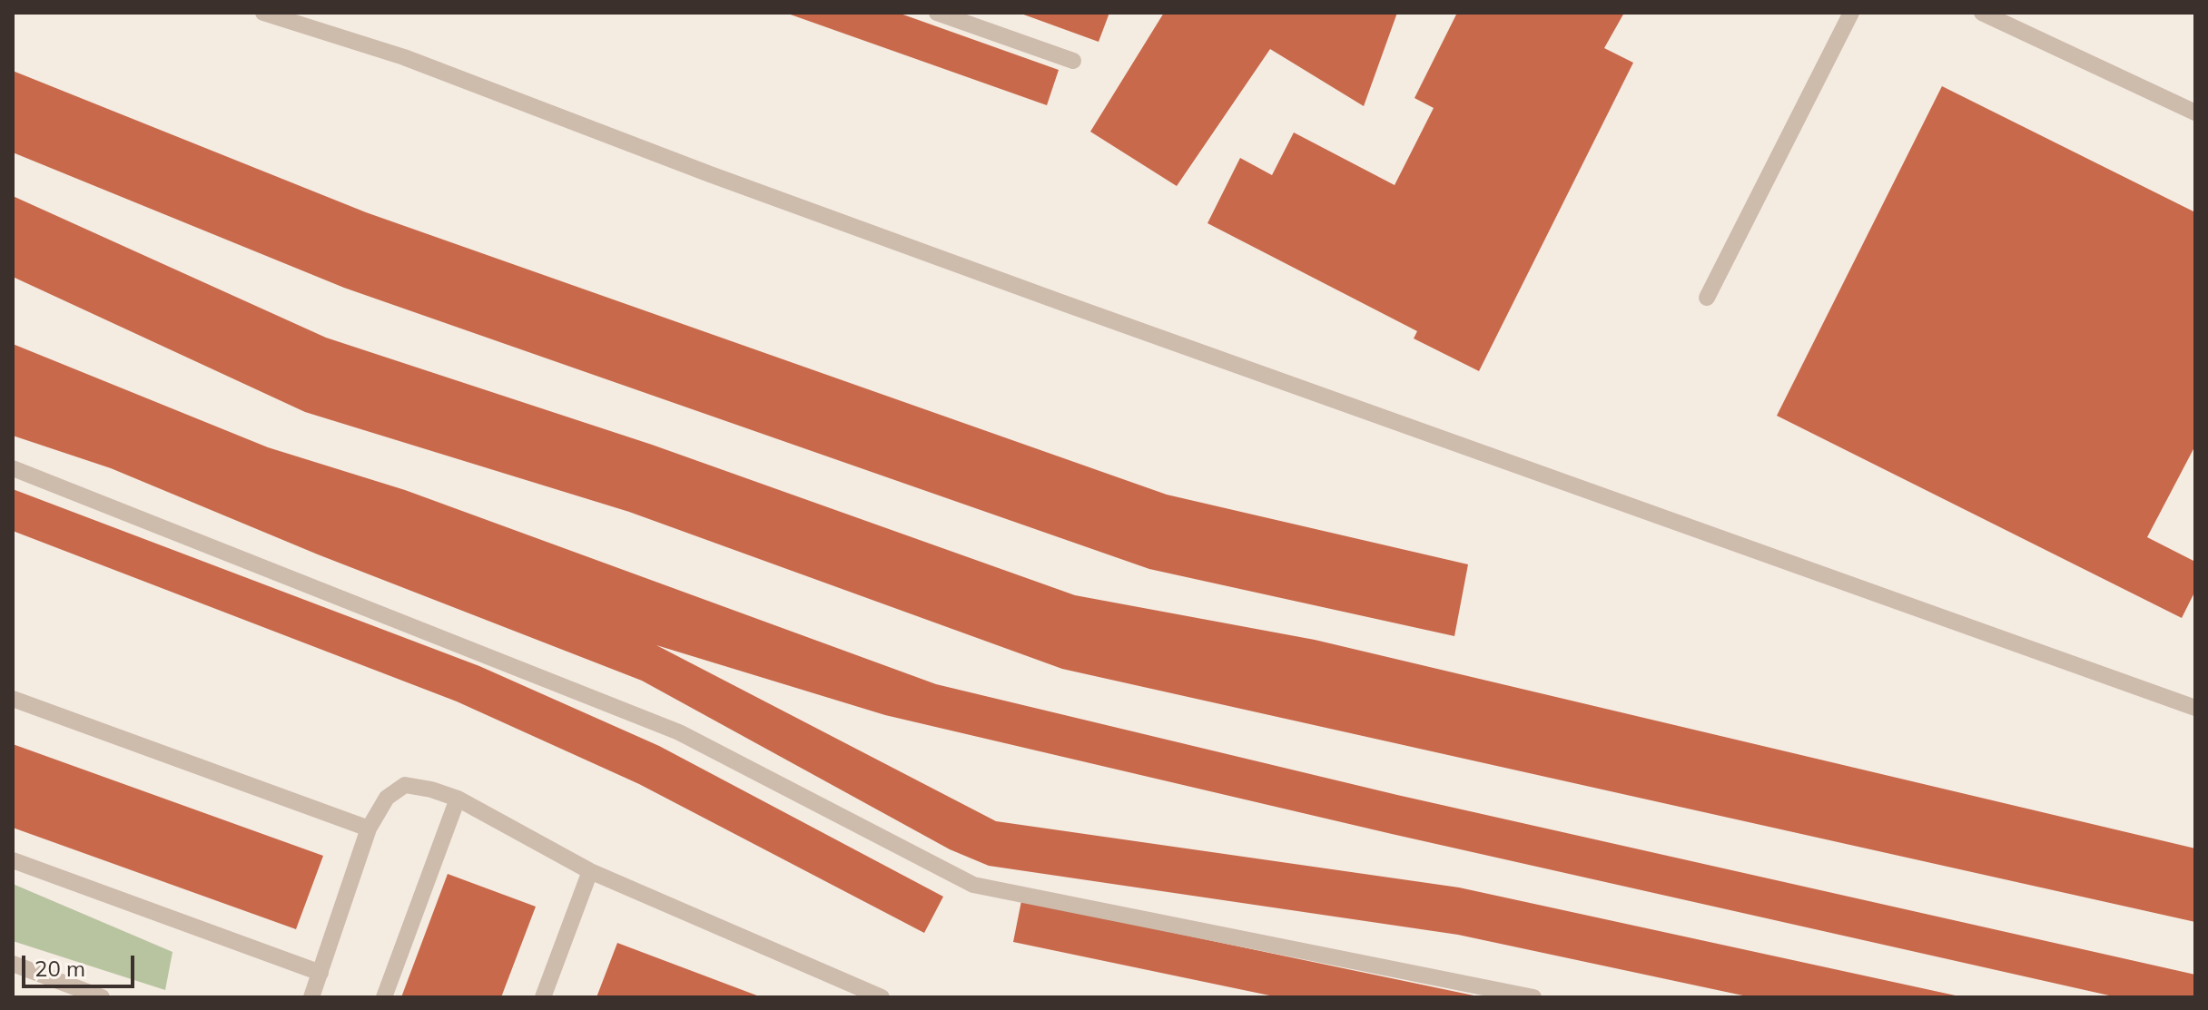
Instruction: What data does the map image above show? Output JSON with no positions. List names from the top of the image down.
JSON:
{
  "scale_bar": "20 m"
}
